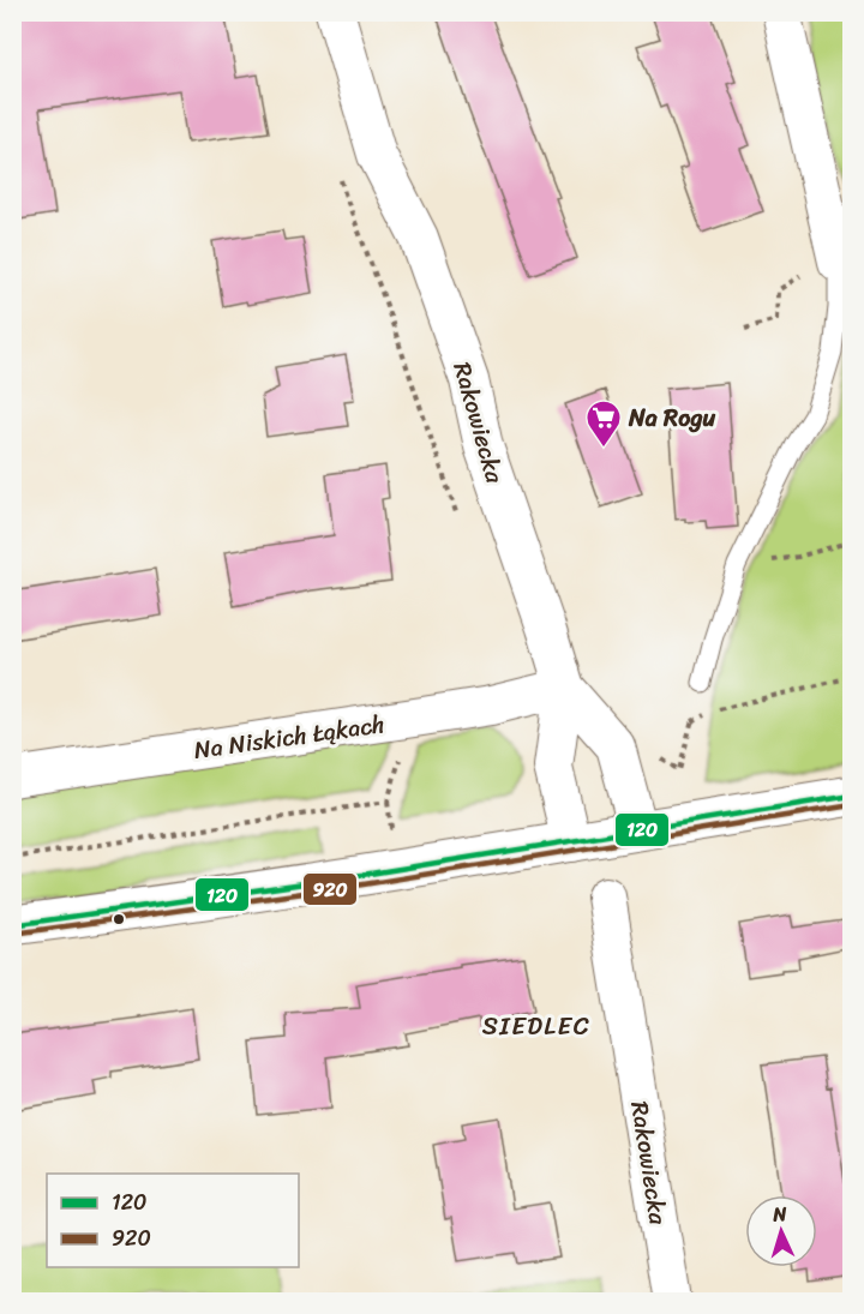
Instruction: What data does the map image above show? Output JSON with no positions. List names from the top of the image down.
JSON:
{
  "streets": {
    "street": ["Rakowiecka", "Na Niskich Łąkach"]
  },
  "crossings": [
    ["Rakowiecka", "Na Niskich Łąkach"]
  ],
  "districts": ["SIEDLEC"],
  "places": {
    "supermarket": ["Na Rogu"]
  },
  "lines": ["transit line 120", "transit line 920"],
  "legend": ["120", "920"],
  "north": "top"
}
